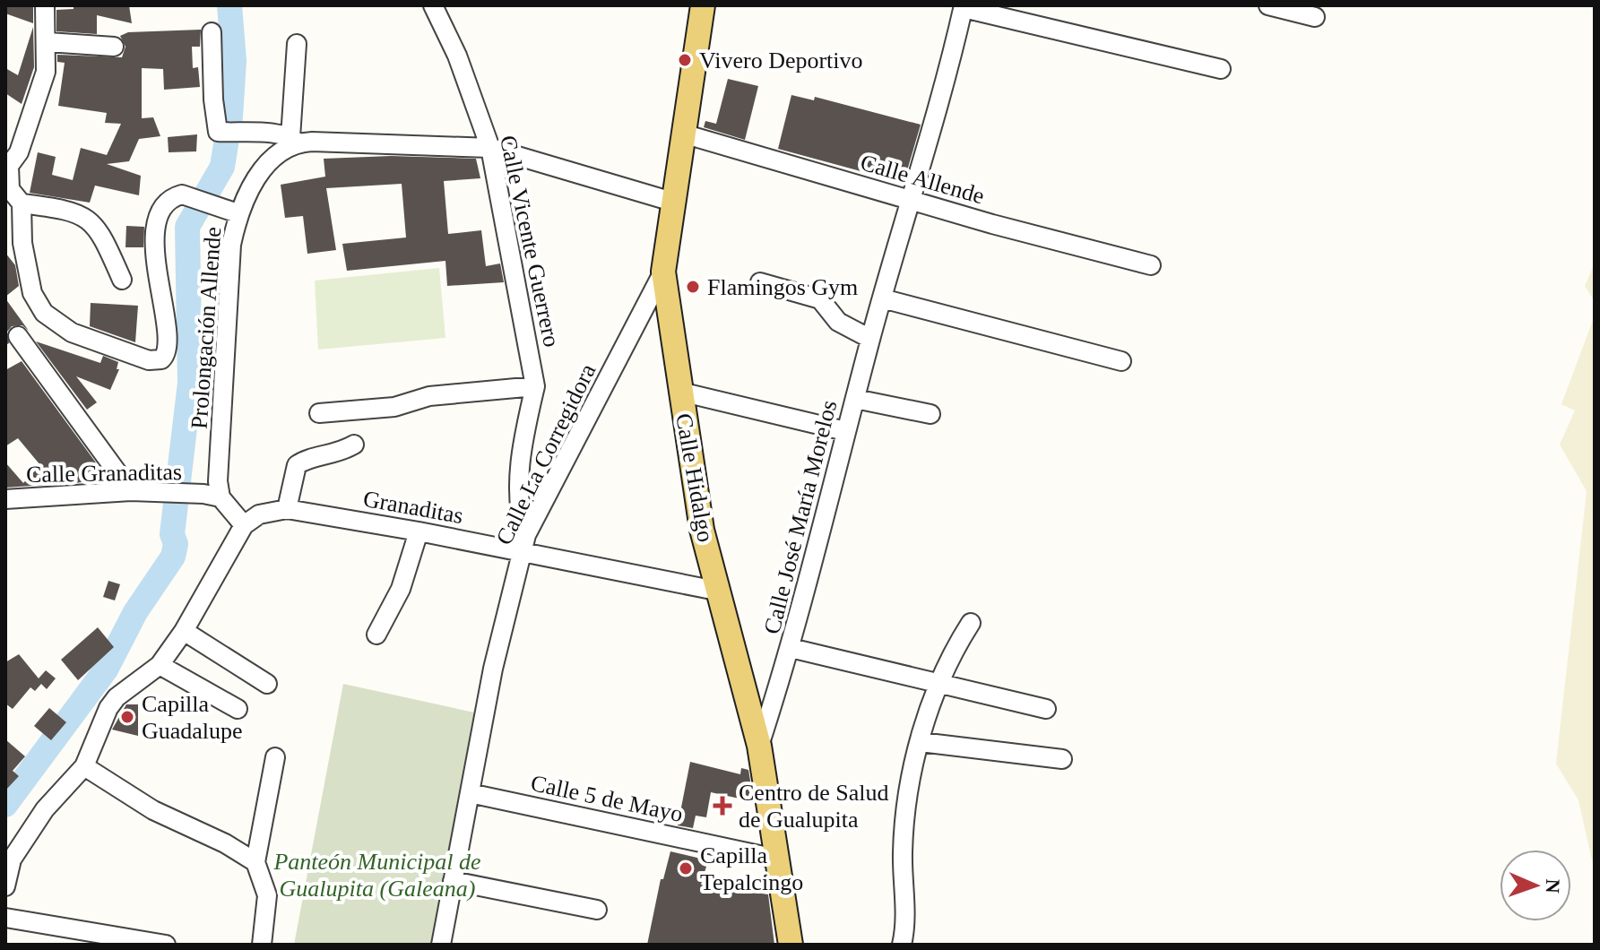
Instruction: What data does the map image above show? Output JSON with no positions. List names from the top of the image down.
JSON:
{
  "streets": {
    "main road": ["Calle Hidalgo"],
    "street": [
      "Calle Allende",
      "Calle Vicente Guerrero",
      "Prolongación Allende",
      "Calle La Corregidora",
      "Calle Granaditas",
      "Granaditas",
      "Calle José María Morelos",
      "Calle 5 de Mayo"
    ]
  },
  "crossings": [
    ["Calle Allende", "Calle Hidalgo"],
    ["Calle Allende", "Calle José María Morelos"],
    ["Calle Vicente Guerrero", "Calle La Corregidora"],
    ["Calle Vicente Guerrero", "Granaditas"],
    ["Prolongación Allende", "Calle Granaditas"],
    ["Calle La Corregidora", "Calle Hidalgo"],
    ["Calle La Corregidora", "Granaditas"],
    ["Calle La Corregidora", "Calle 5 de Mayo"],
    ["Calle Hidalgo", "Granaditas"],
    ["Calle Hidalgo", "Calle José María Morelos"],
    ["Calle Hidalgo", "Calle 5 de Mayo"]
  ],
  "parks": ["Panteón Municipal de Gualupita (Galeana)"],
  "places": {
    "other": [
      "Vivero Deportivo",
      "Flamingos Gym",
      "Capilla Guadalupe",
      "Capilla Tepalcingo"
    ],
    "health": ["Centro de Salud de Gualupita"]
  },
  "north": "right"
}
